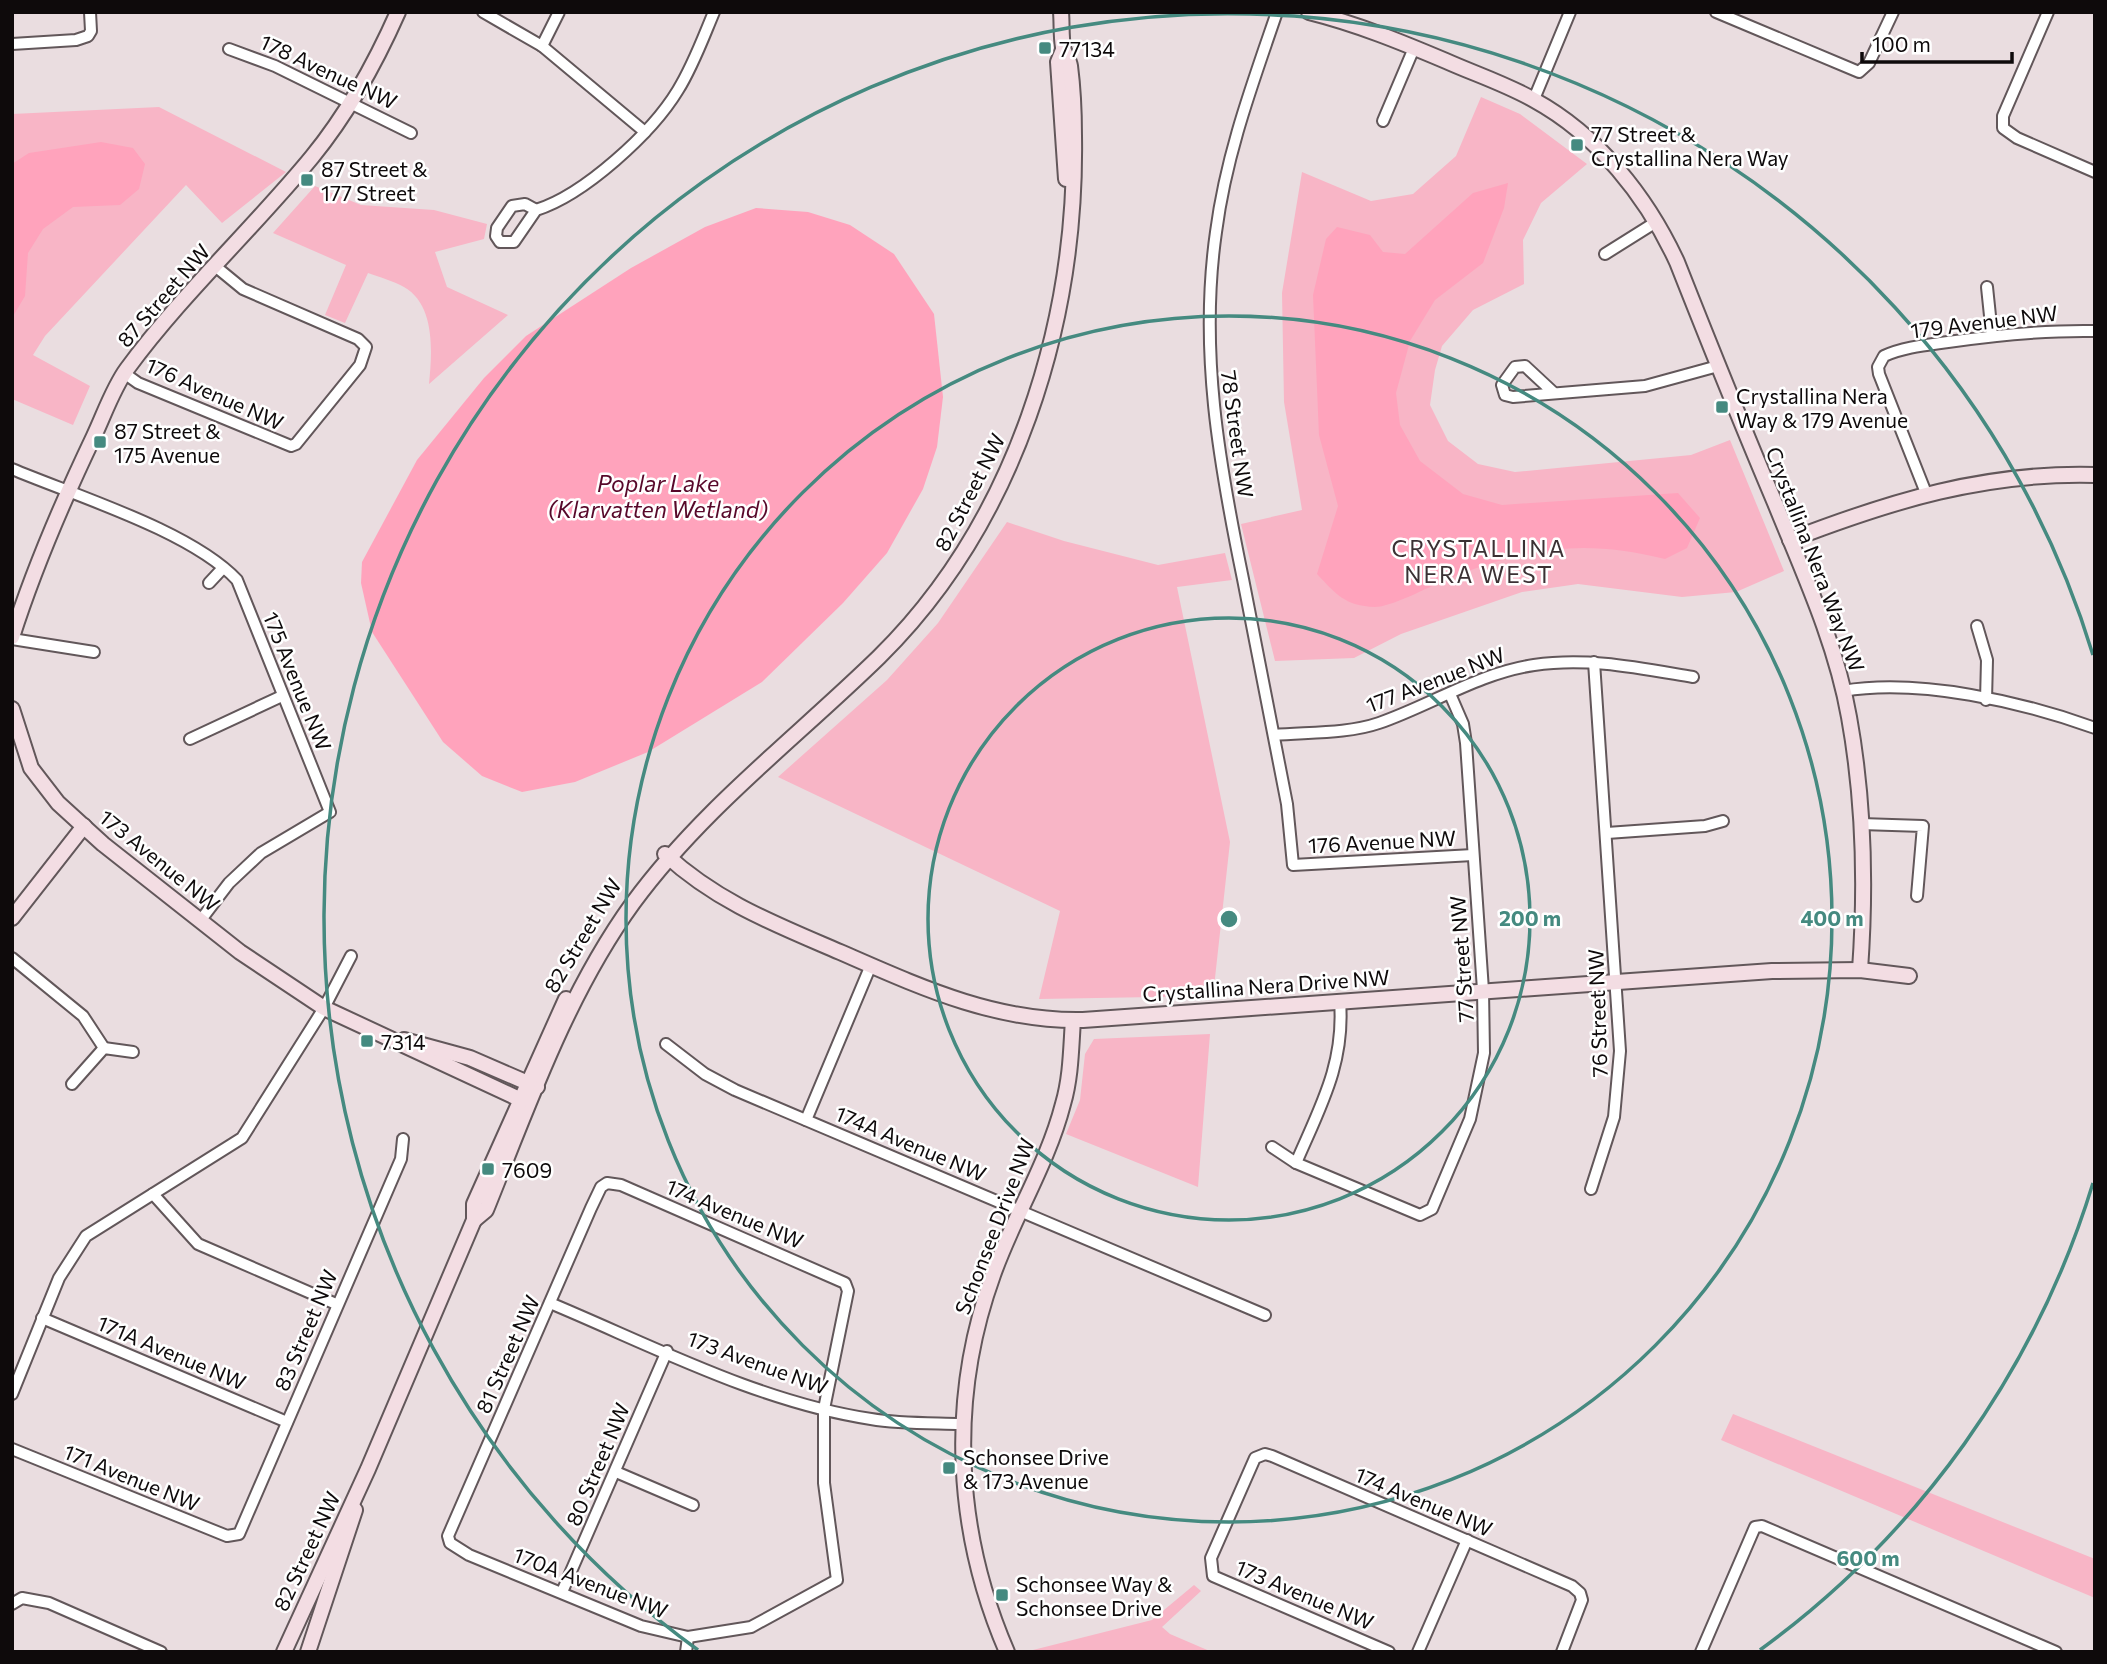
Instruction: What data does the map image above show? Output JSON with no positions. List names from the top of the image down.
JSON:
{
  "streets": {
    "street": [
      "178 Avenue NW",
      "87 Street NW",
      "179 Avenue NW",
      "176 Avenue NW",
      "78 Street NW",
      "82 Street NW",
      "Crystallina Nera Way NW",
      "177 Avenue NW",
      "175 Avenue NW",
      "173 Avenue NW",
      "77 Street NW",
      "Crystallina Nera Drive NW",
      "76 Street NW",
      "174A Avenue NW",
      "174 Avenue NW",
      "Schonsee Drive NW",
      "83 Street NW",
      "171A Avenue NW",
      "81 Street NW",
      "80 Street NW",
      "171 Avenue NW",
      "170A Avenue NW"
    ]
  },
  "crossings": [
    ["178 Avenue NW", "87 Street NW"],
    ["87 Street NW", "176 Avenue NW"],
    ["87 Street NW", "175 Avenue NW"],
    ["176 Avenue NW", "78 Street NW"],
    ["176 Avenue NW", "77 Street NW"],
    ["78 Street NW", "177 Avenue NW"],
    ["82 Street NW", "173 Avenue NW"],
    ["82 Street NW", "Crystallina Nera Drive NW"],
    ["Crystallina Nera Way NW", "Crystallina Nera Drive NW"],
    ["177 Avenue NW", "77 Street NW"],
    ["177 Avenue NW", "76 Street NW"],
    ["175 Avenue NW", "173 Avenue NW"],
    ["173 Avenue NW", "174 Avenue NW"],
    ["173 Avenue NW", "Schonsee Drive NW"],
    ["173 Avenue NW", "81 Street NW"],
    ["173 Avenue NW", "80 Street NW"],
    ["173 Avenue NW", "170A Avenue NW"],
    ["77 Street NW", "Crystallina Nera Drive NW"],
    ["Crystallina Nera Drive NW", "76 Street NW"],
    ["Crystallina Nera Drive NW", "Schonsee Drive NW"],
    ["174A Avenue NW", "Schonsee Drive NW"],
    ["174 Avenue NW", "81 Street NW"],
    ["174 Avenue NW", "170A Avenue NW"],
    ["83 Street NW", "171A Avenue NW"],
    ["83 Street NW", "171 Avenue NW"],
    ["81 Street NW", "170A Avenue NW"],
    ["80 Street NW", "170A Avenue NW"]
  ],
  "districts": ["CRYSTALLINA NERA WEST"],
  "water": ["Poplar Lake (Klarvatten Wetland)"],
  "places": {
    "transit": [
      "77134",
      "77 Street & Crystallina Nera Way",
      "87 Street & 177 Street",
      "Crystallina Nera Way & 179 Avenue",
      "87 Street & 175 Avenue",
      "7314",
      "7609",
      "Schonsee Drive & 173 Avenue",
      "Schonsee Way & Schonsee Drive"
    ]
  },
  "scale_bar": "100 m",
  "rings": ["200 m", "400 m", "600 m"]
}
